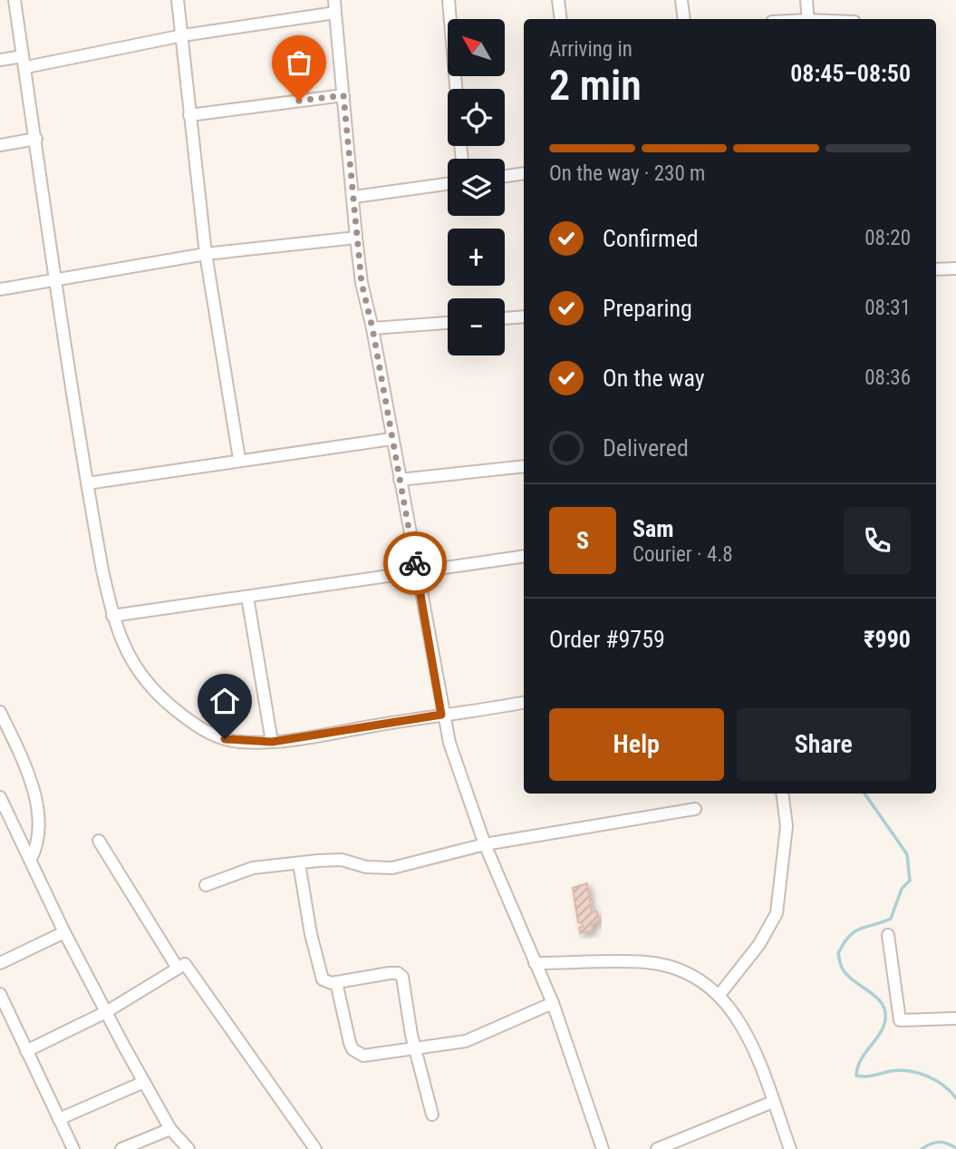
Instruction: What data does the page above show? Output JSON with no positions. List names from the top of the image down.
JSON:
{
  "north": "top left",
  "page": {
    "map_buttons": ["+", "−"],
    "heading": ["2 min", "Arriving in", "08:45–08:50"],
    "panel": [
      "Sam",
      "Courier · 4.8",
      "Order #9759",
      "₹990"
    ],
    "bar": "On the way · 230 m",
    "list": [
      ["Confirmed", "08:20"],
      ["Preparing", "08:31"],
      ["On the way", "08:36"],
      "Delivered"
    ],
    "round": "S",
    "buttons": ["Help", "Share"]
  }
}
